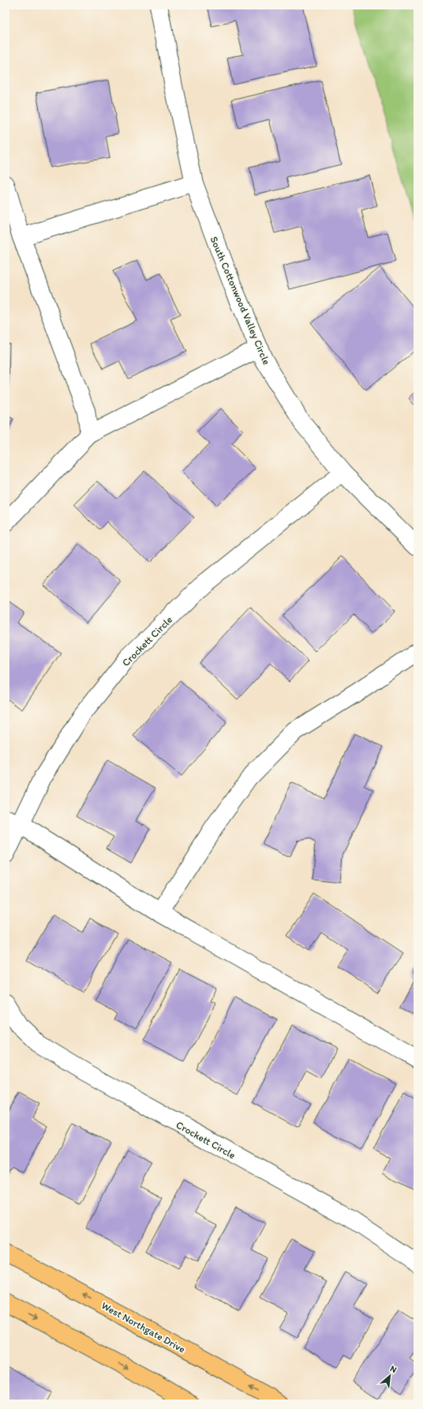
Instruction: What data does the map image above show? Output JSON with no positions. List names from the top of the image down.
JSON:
{
  "streets": {
    "main road": ["West Northgate Drive"],
    "street": ["South Cottonwood Valley Circle", "Crockett Circle"]
  },
  "crossings": [
    ["South Cottonwood Valley Circle", "Crockett Circle"]
  ],
  "north": "top right"
}
